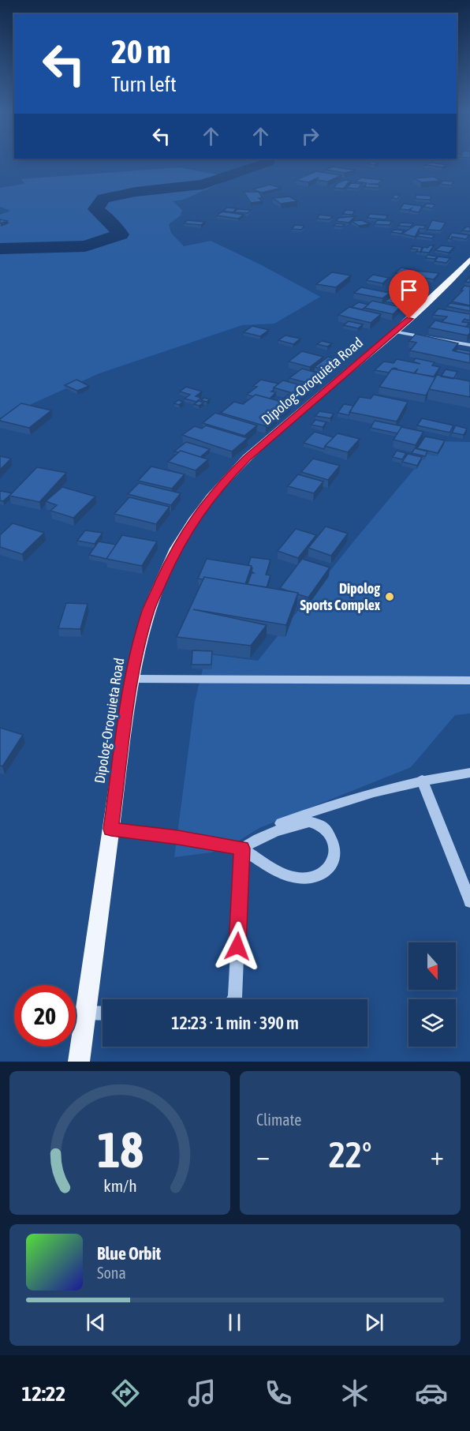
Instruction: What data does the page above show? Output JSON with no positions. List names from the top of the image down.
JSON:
{
  "streets": {
    "main road": ["Dipolog-Oroquieta Road"]
  },
  "places": ["Dipolog Sports Complex"],
  "north": "bottom",
  "page": {
    "turn": ["20 m", "Turn left"],
    "limit": "20",
    "trip": "12:23 · 1 min · 390 m",
    "tile": "Climate",
    "heat": ["−", "22°", "+"],
    "song": ["Blue Orbit", "Sona"],
    "tabs": "12:22",
    "gauge": ["18", "km/h"]
  }
}
